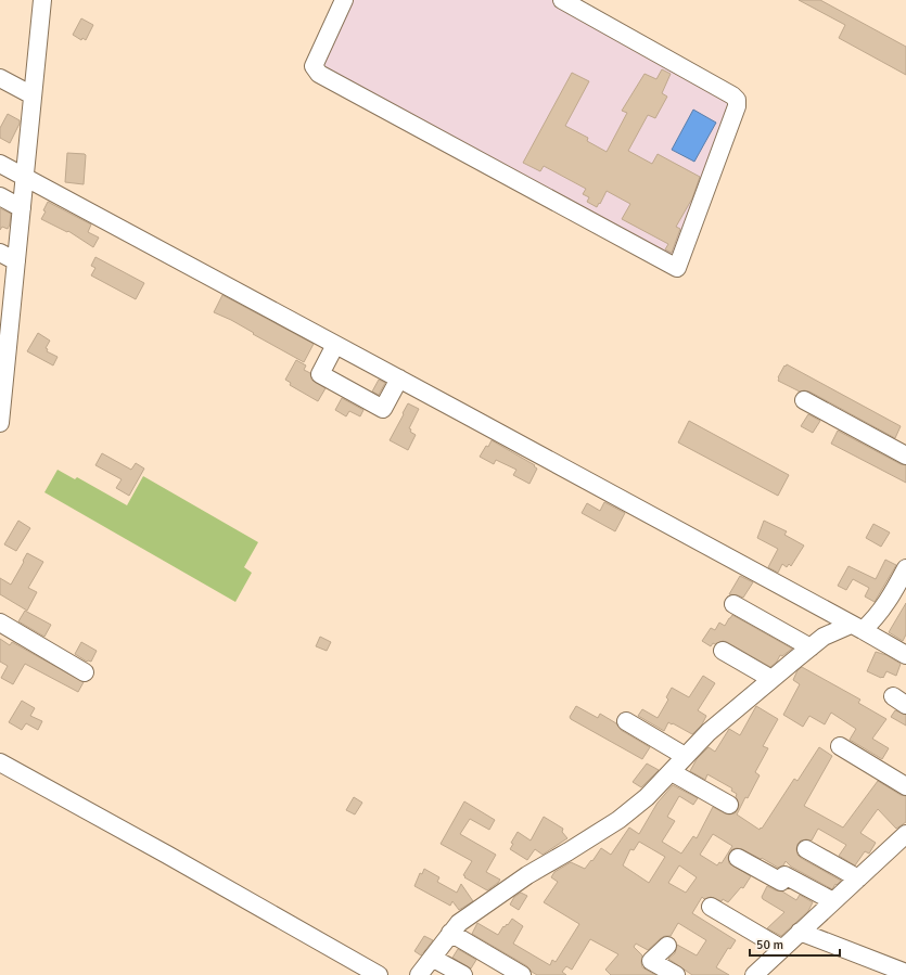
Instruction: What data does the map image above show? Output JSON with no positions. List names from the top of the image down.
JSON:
{
  "scale_bar": "50 m"
}
